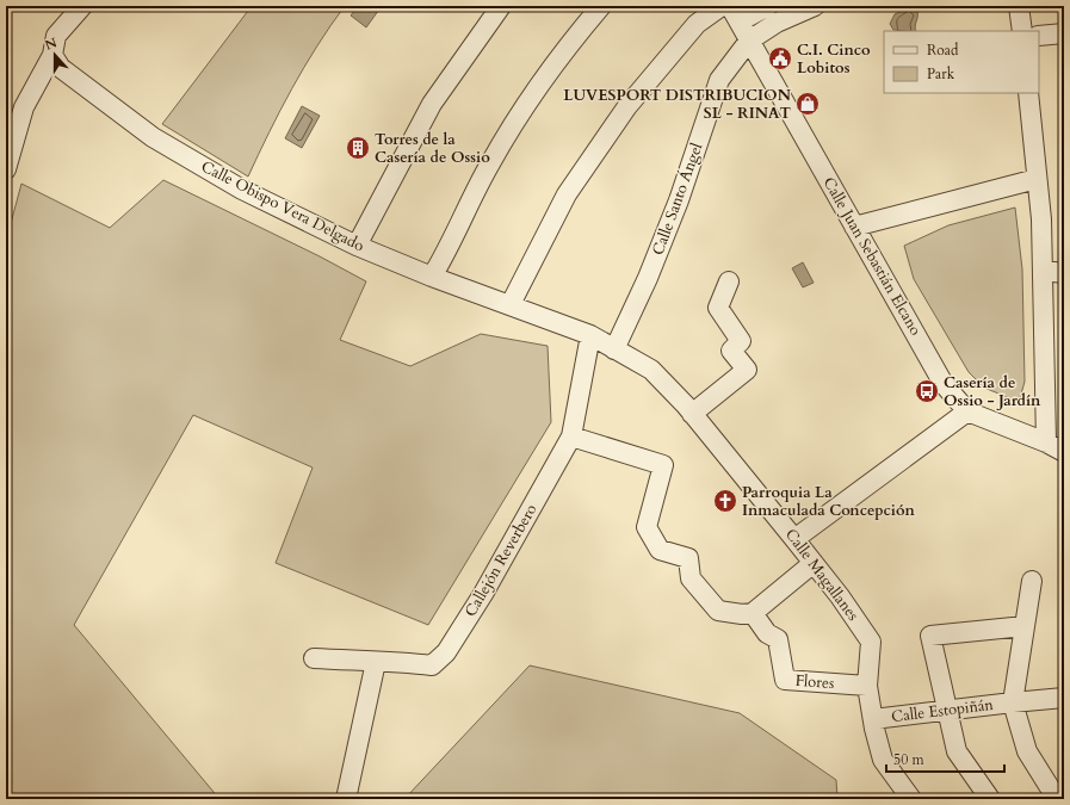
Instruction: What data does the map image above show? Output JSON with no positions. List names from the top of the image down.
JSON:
{
  "streets": {
    "street": [
      "Calle Santo Ángel",
      "Calle Obispo Vera Delgado",
      "Calle Juan Sebastián Elcano",
      "Callejón Reverbero",
      "Calle Magallanes",
      "Flores",
      "Calle Estopiñán"
    ]
  },
  "crossings": [
    ["Calle Santo Ángel", "Calle Juan Sebastián Elcano"],
    ["Calle Santo Ángel", "Calle Magallanes"],
    ["Calle Obispo Vera Delgado", "Calle Magallanes"],
    ["Callejón Reverbero", "Calle Magallanes"],
    ["Calle Magallanes", "Flores"],
    ["Calle Magallanes", "Calle Estopiñán"]
  ],
  "places": {
    "public building": ["C.I. Cinco Lobitos"],
    "shop": ["LUVESPORT DISTRIBUCION SL - RINAT"],
    "building": ["Torres de la Casería de Ossio"],
    "bus stop": ["Casería de Ossio - Jardín"],
    "church": ["Parroquia La Inmaculada Concepción"]
  },
  "legend": ["Road", "Park"],
  "scale_bar": "50 m",
  "north": "top"
}
